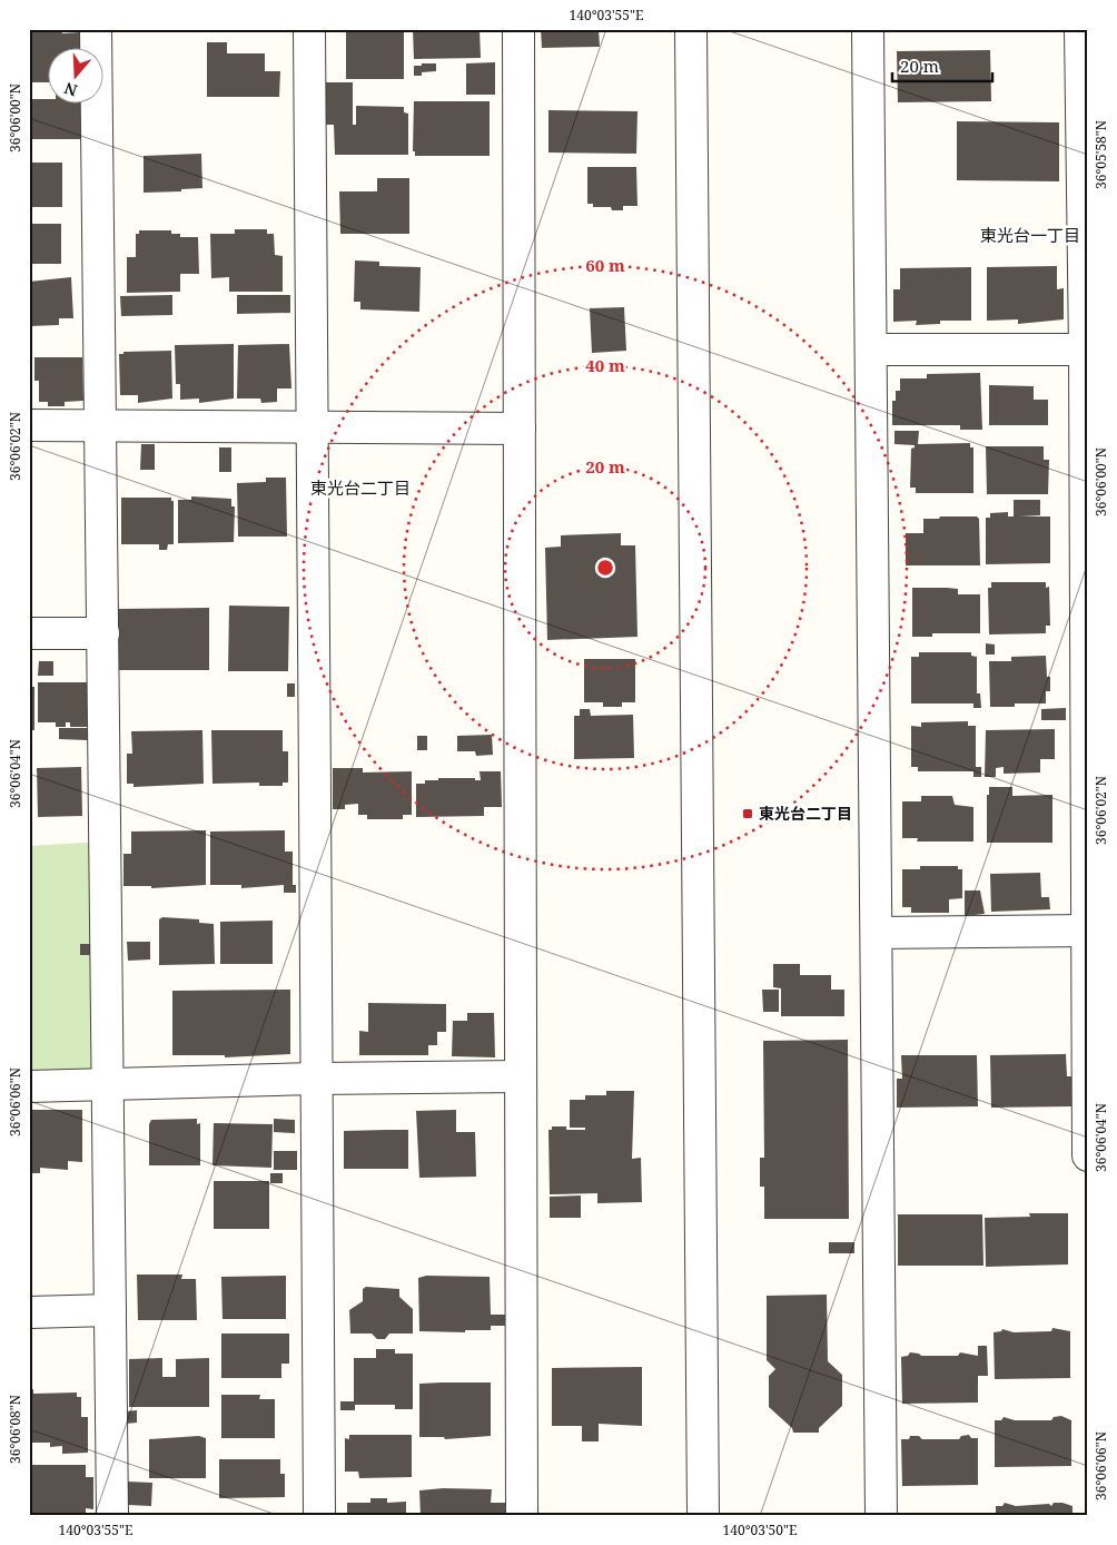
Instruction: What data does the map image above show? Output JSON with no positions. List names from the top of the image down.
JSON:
{
  "districts": ["東光台一丁目", "東光台二丁目"],
  "places": {
    "transit": ["東光台二丁目"]
  },
  "scale_bar": "20 m",
  "north": "bottom",
  "coordinates": [
    "140°03'55\"E",
    "36°06'00\"N",
    "36°05'58\"N",
    "36°06'02\"N",
    "36°06'04\"N",
    "36°06'06\"N",
    "36°06'08\"N",
    "140°03'50\"E"
  ],
  "rings": ["60 m", "40 m", "20 m"]
}
